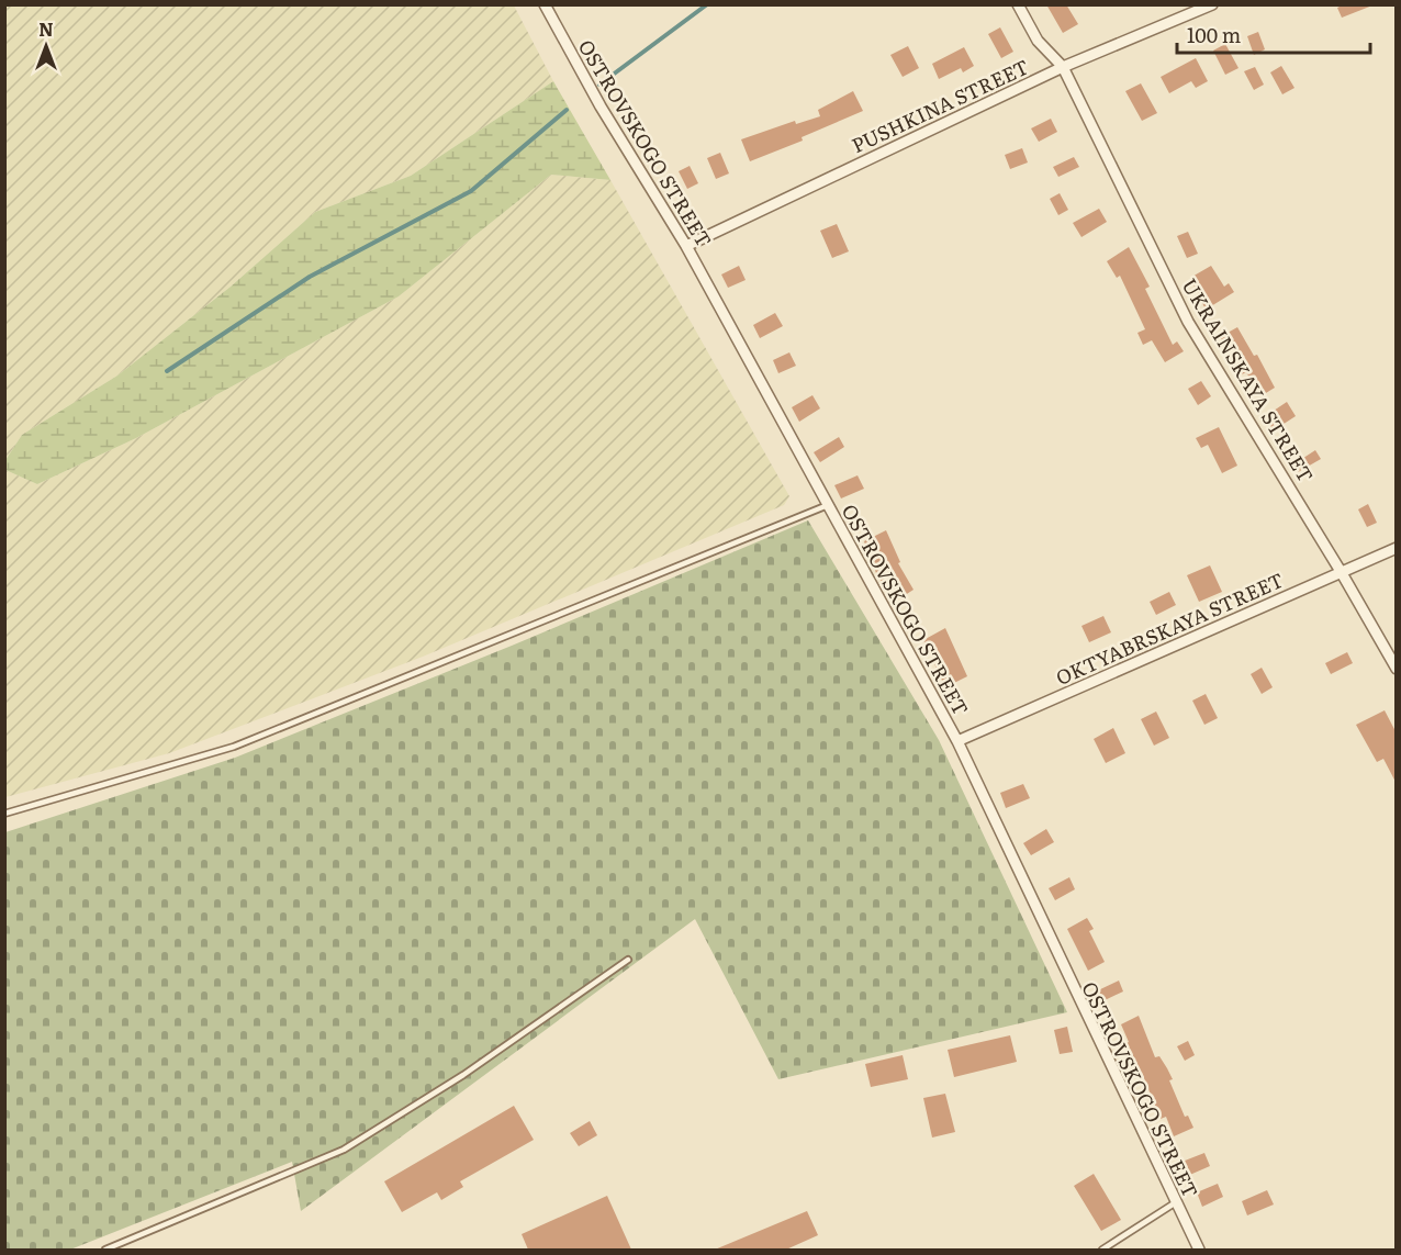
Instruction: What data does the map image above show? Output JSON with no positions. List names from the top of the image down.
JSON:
{
  "streets": {
    "street": [
      "PUSHKINA STREET",
      "OSTROVSKOGO STREET",
      "UKRAINSKAYA STREET",
      "OKTYABRSKAYA STREET"
    ]
  },
  "crossings": [
    ["PUSHKINA STREET", "OSTROVSKOGO STREET"],
    ["PUSHKINA STREET", "UKRAINSKAYA STREET"],
    ["OSTROVSKOGO STREET", "OKTYABRSKAYA STREET"],
    ["UKRAINSKAYA STREET", "OKTYABRSKAYA STREET"]
  ],
  "scale_bar": "100 m",
  "north": "top"
}
